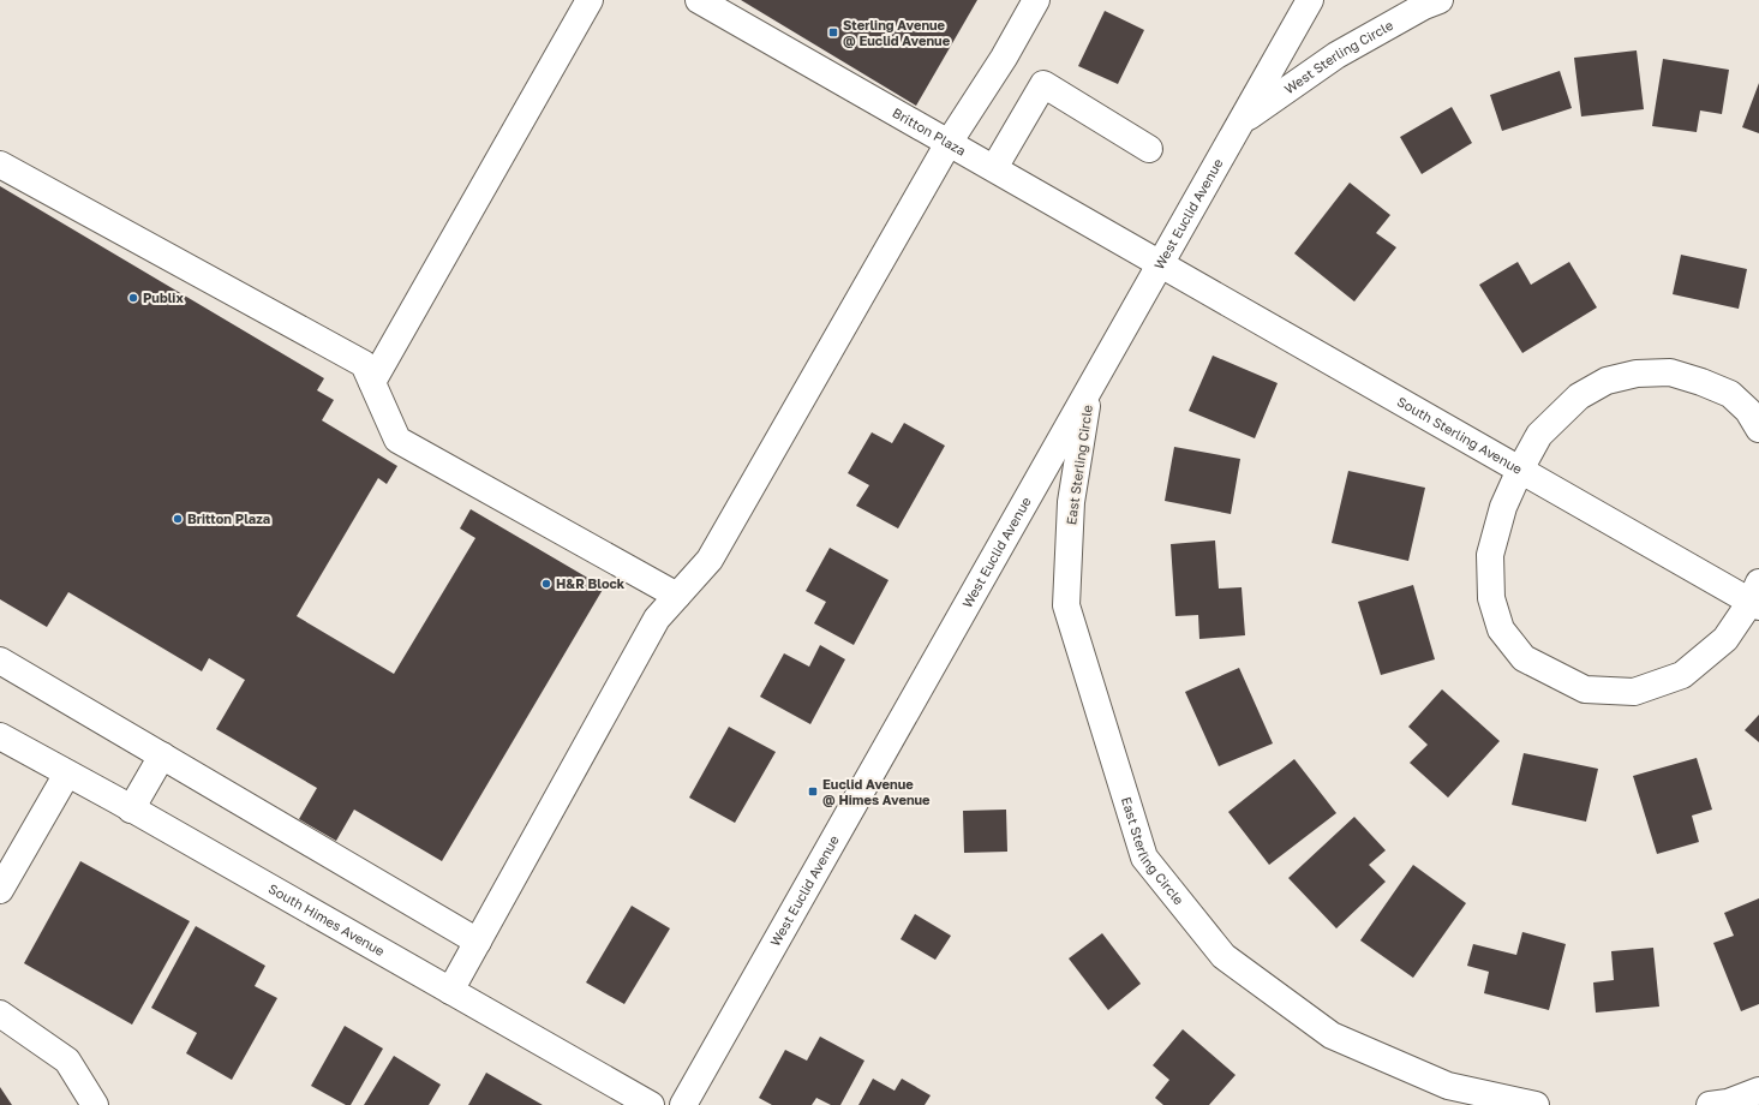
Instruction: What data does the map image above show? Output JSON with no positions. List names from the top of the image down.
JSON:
{
  "streets": {
    "street": [
      "West Sterling Circle",
      "Britton Plaza",
      "West Euclid Avenue",
      "South Sterling Avenue",
      "East Sterling Circle",
      "South Himes Avenue"
    ]
  },
  "crossings": [
    ["West Sterling Circle", "West Euclid Avenue"],
    ["Britton Plaza", "West Euclid Avenue"],
    ["Britton Plaza", "South Sterling Avenue"],
    ["West Euclid Avenue", "South Sterling Avenue"],
    ["West Euclid Avenue", "East Sterling Circle"]
  ],
  "places": {
    "transit": ["Sterling Avenue @ Euclid Avenue", "Euclid Avenue @ Himes Avenue"],
    "other": ["Publix", "Britton Plaza", "H&R Block"]
  }
}
